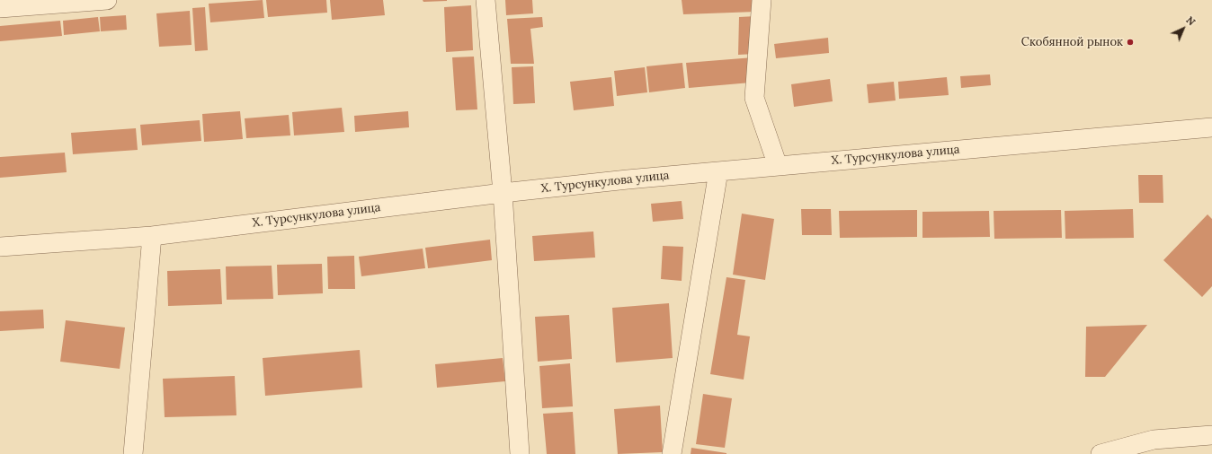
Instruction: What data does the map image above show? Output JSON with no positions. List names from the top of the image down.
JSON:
{
  "streets": {
    "street": ["Х. Турсункулова улица"]
  },
  "places": ["Скобянной рынок"],
  "north": "top right"
}
